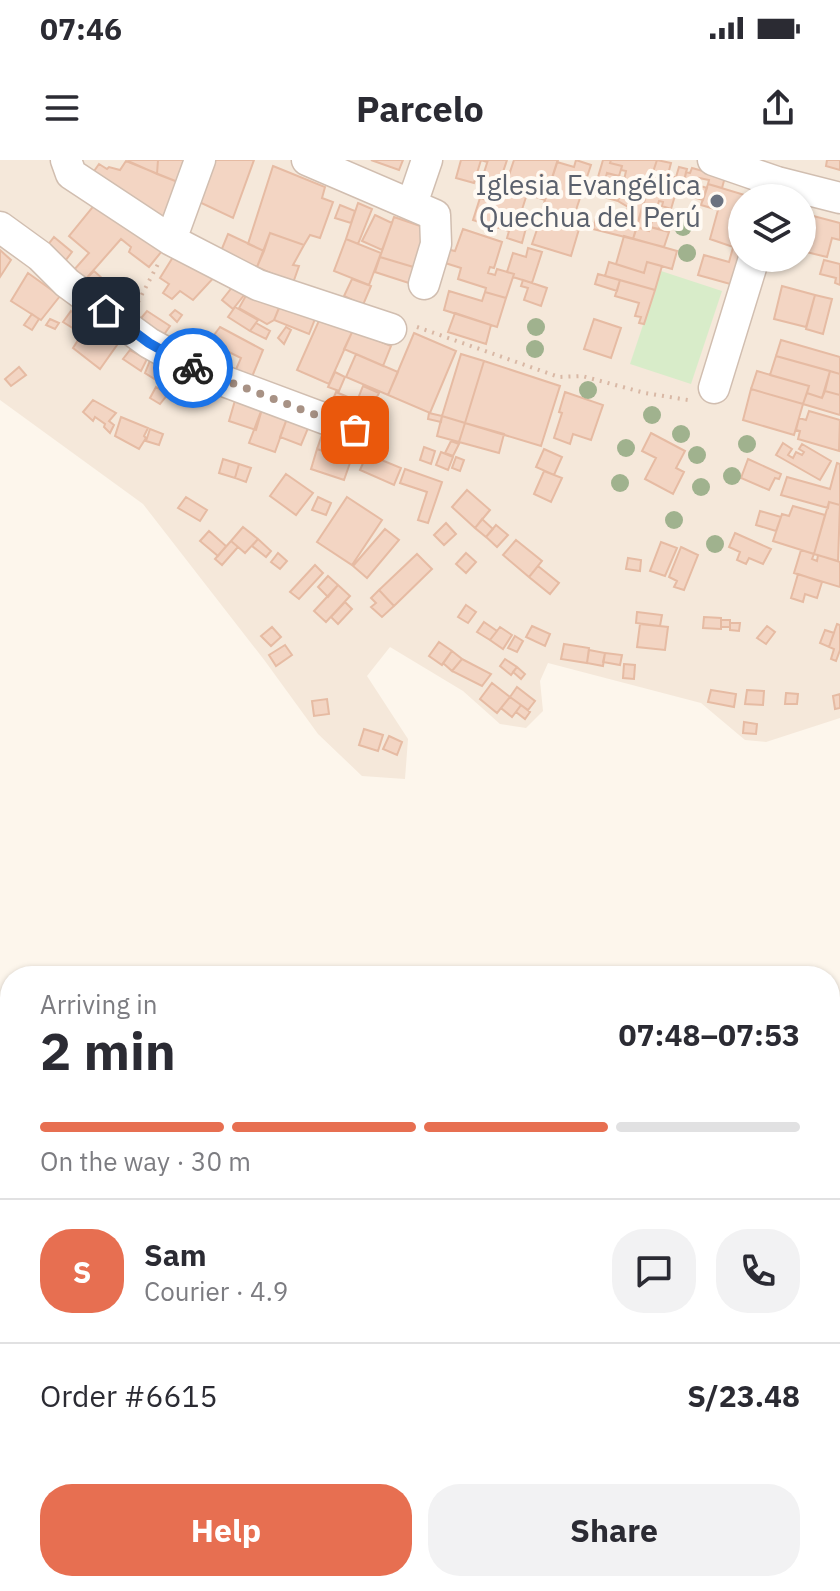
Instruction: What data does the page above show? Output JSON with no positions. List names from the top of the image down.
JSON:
{
  "places": ["Iglesia Evangélica Quechua del Perú"],
  "page": {
    "status": "07:46",
    "header": "Parcelo",
    "heading": ["2 min", "Arriving in", "07:48–07:53"],
    "panel": [
      "Sam",
      "Courier · 4.9",
      "Order #6615",
      "S/23.48"
    ],
    "bar": "On the way · 30 m",
    "round": "S",
    "buttons": ["Help", "Share"]
  }
}
